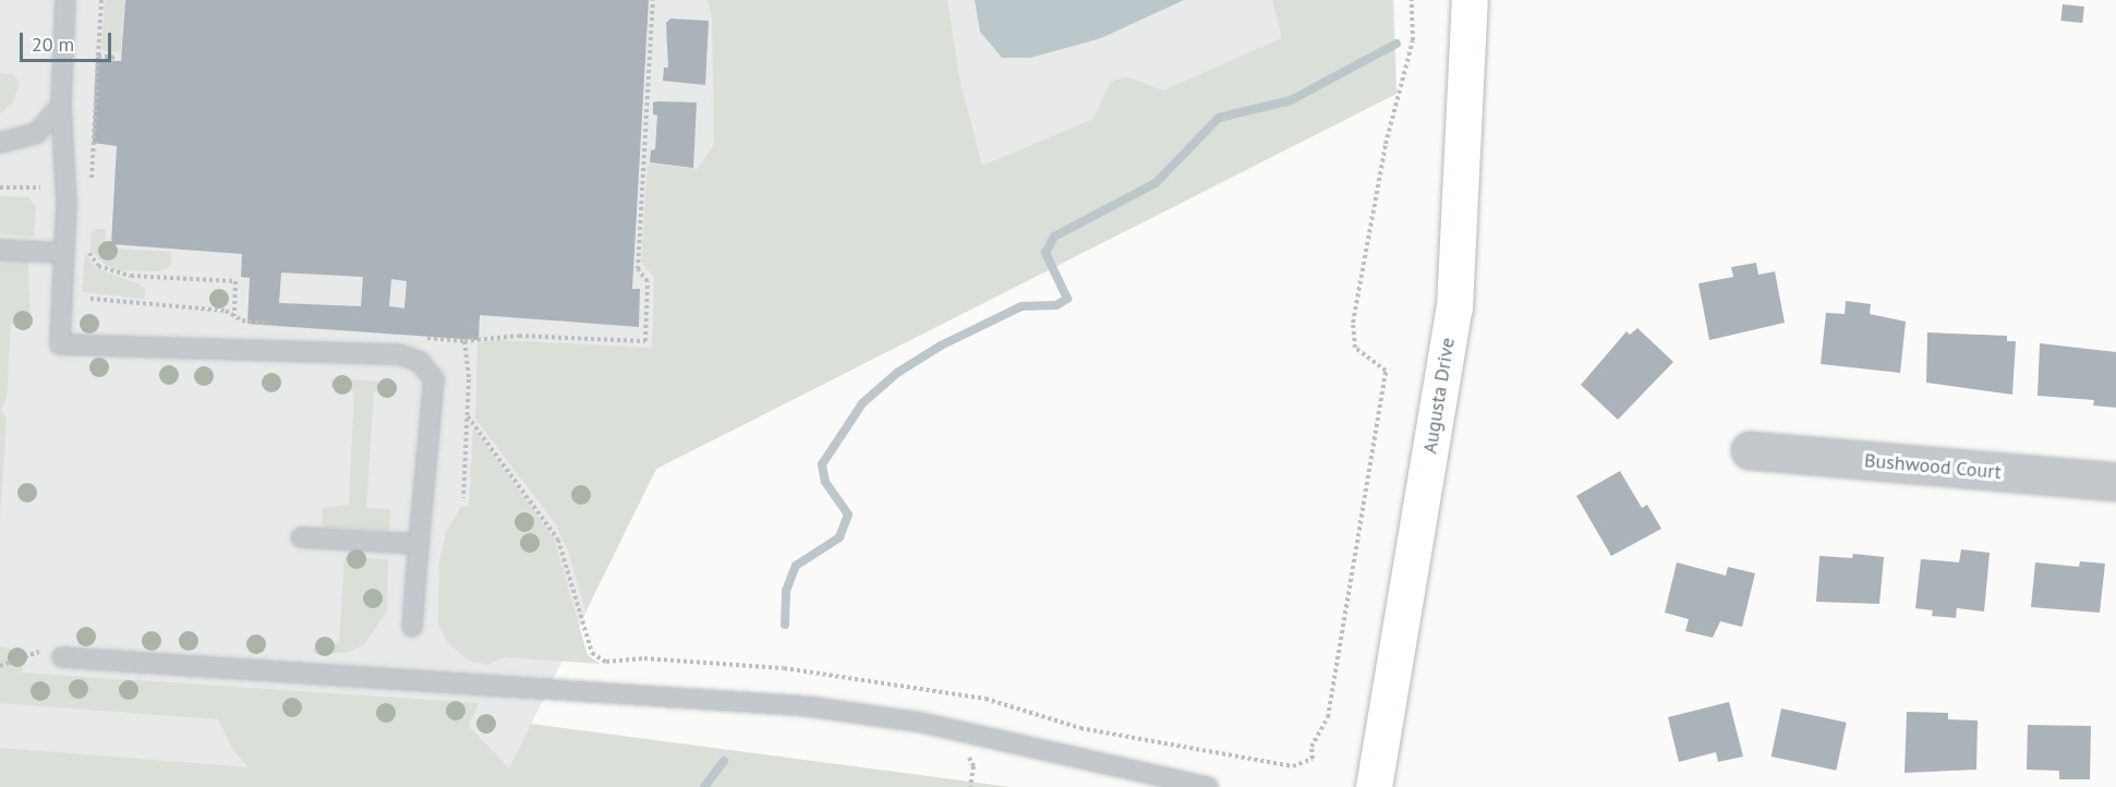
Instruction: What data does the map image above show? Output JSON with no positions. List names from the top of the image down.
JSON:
{
  "streets": {
    "street": ["Augusta Drive", "Bushwood Court"]
  },
  "scale_bar": "20 m"
}
